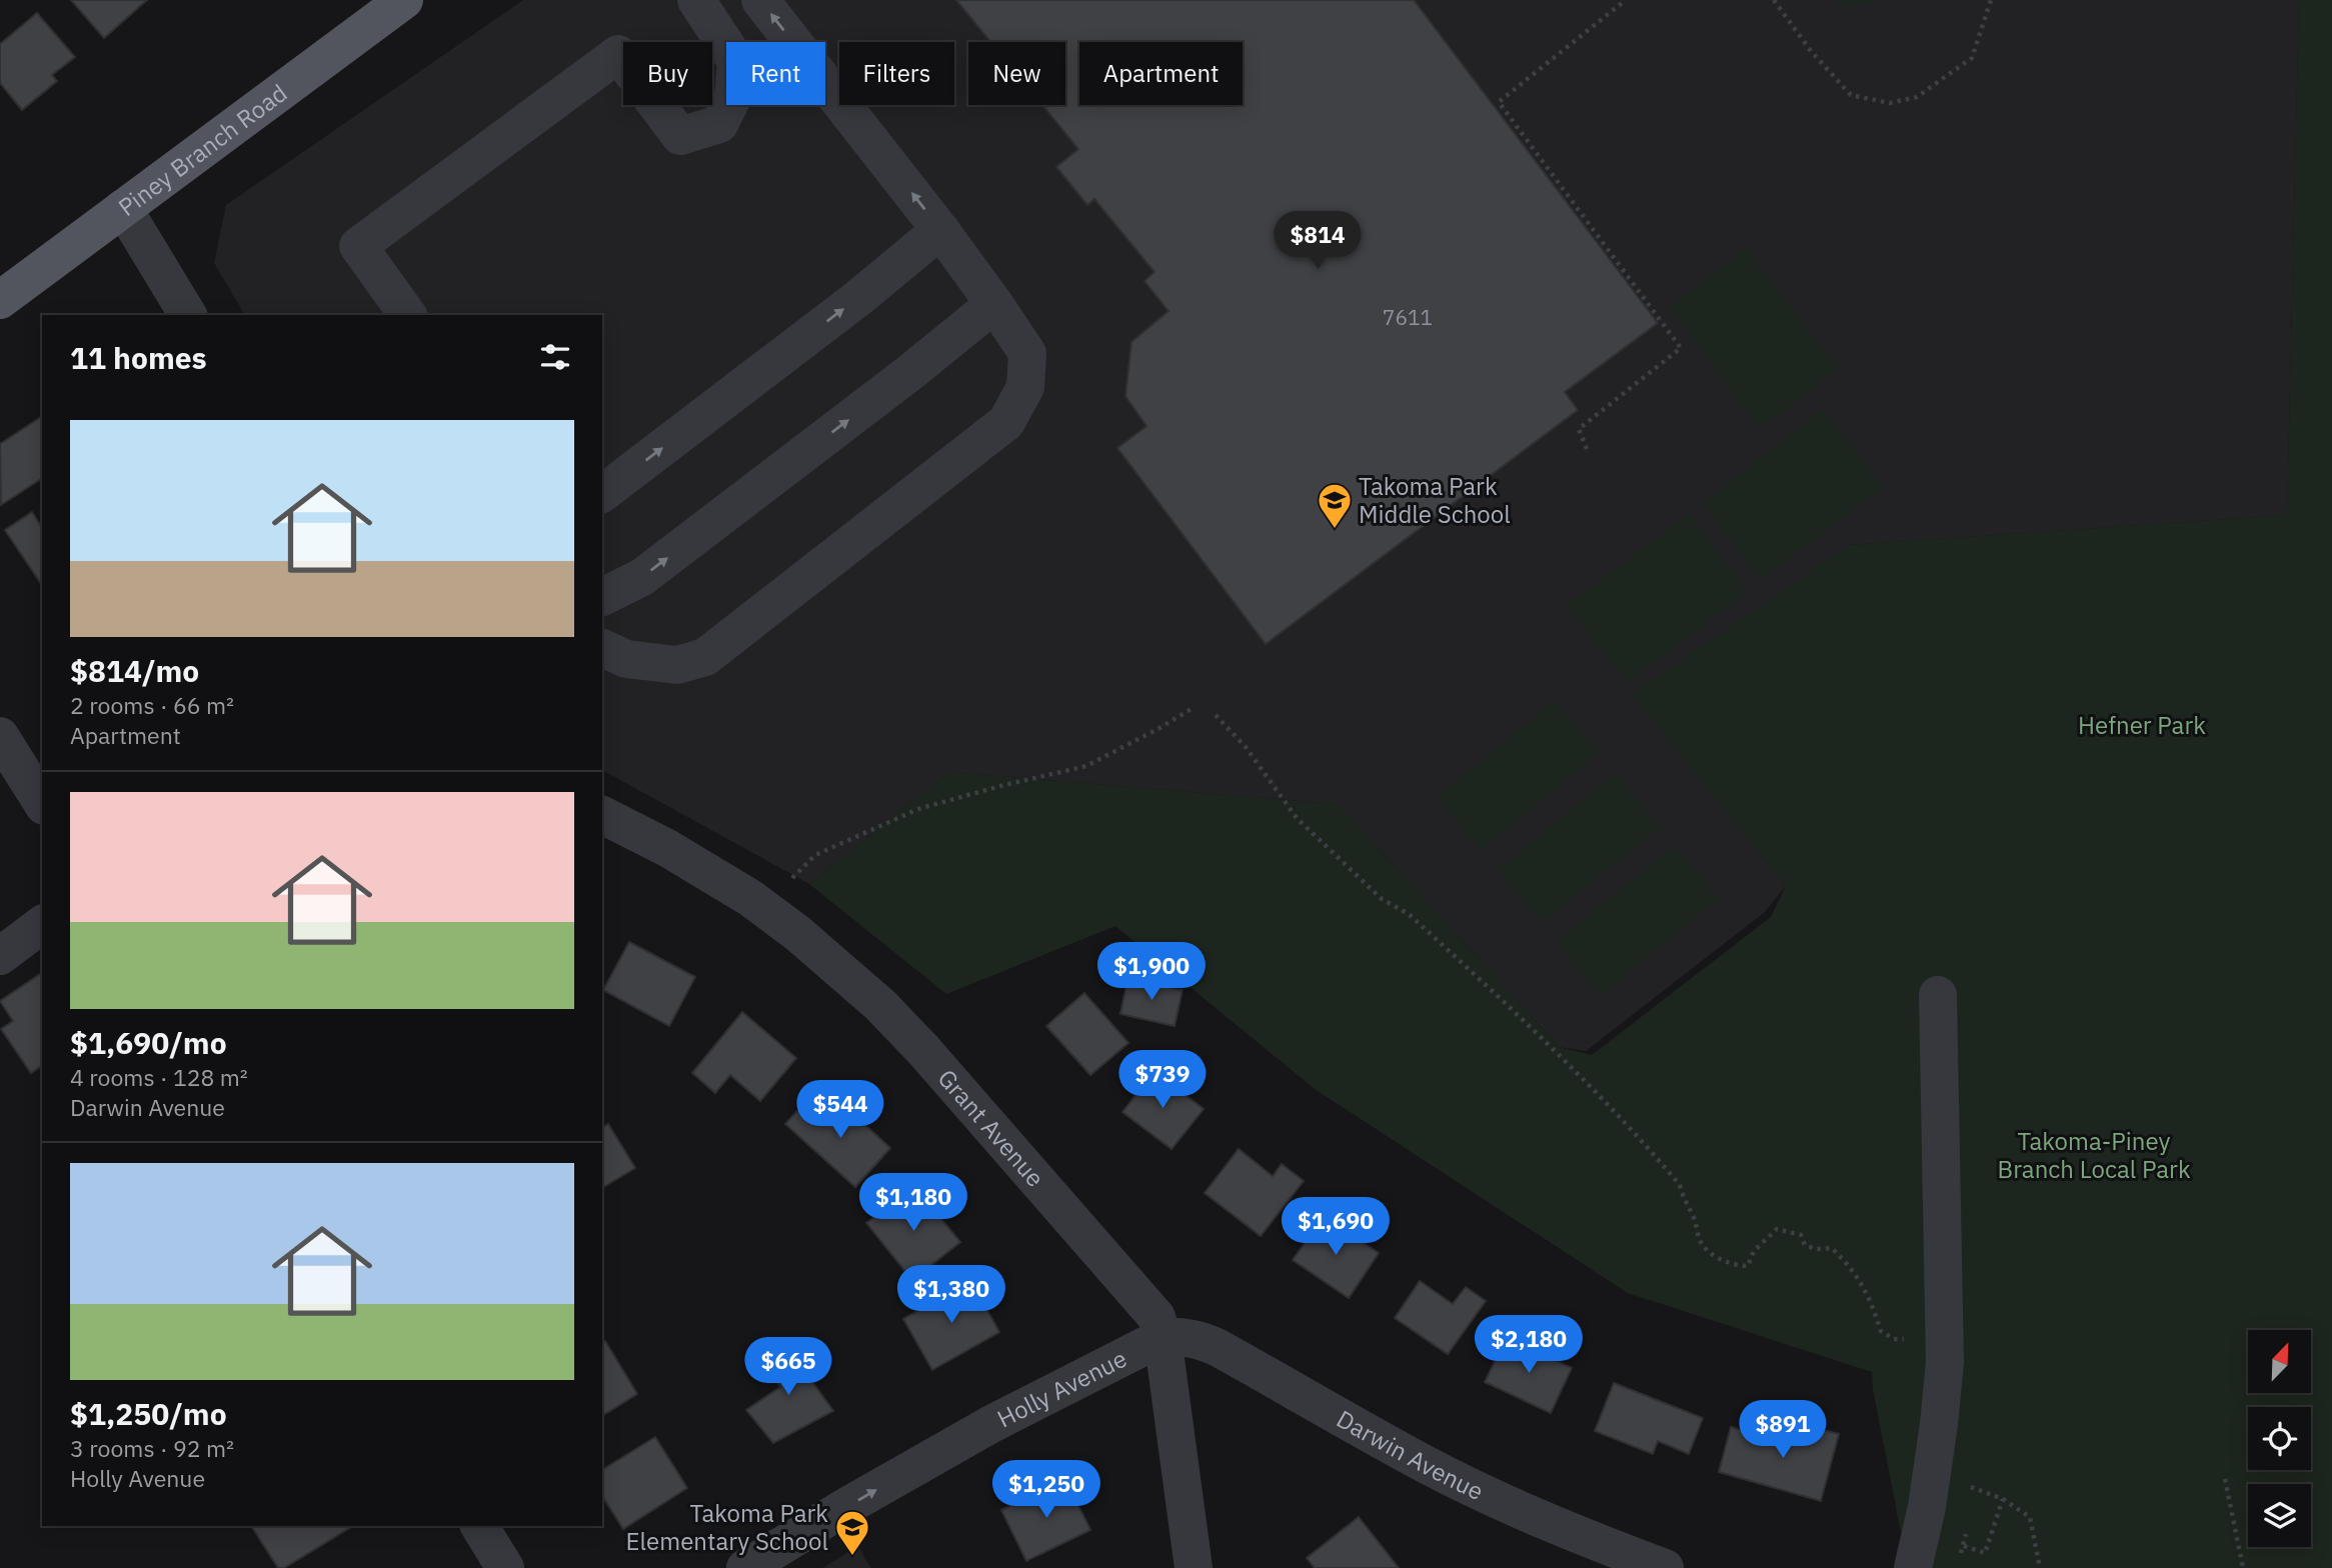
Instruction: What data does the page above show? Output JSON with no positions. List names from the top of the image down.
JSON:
{
  "streets": {
    "main road": ["Piney Branch Road"],
    "street": ["Grant Avenue", "Holly Avenue", "Darwin Avenue"]
  },
  "crossings": [
    ["Grant Avenue", "Holly Avenue"],
    ["Grant Avenue", "Darwin Avenue"],
    ["Holly Avenue", "Darwin Avenue"]
  ],
  "one_way": ["Holly Avenue"],
  "parks": ["Hefner Park", "Takoma-Piney Branch Local Park"],
  "places": {
    "school or university": ["Takoma Park Middle School", "Takoma Park Elementary School"]
  },
  "house_numbers": ["7611"],
  "north": "top right",
  "page": {
    "chip": [
      "Buy",
      "Rent",
      "Filters",
      "New",
      "Apartment"
    ],
    "price": [
      "$814",
      "$1,900",
      "$739",
      "$544",
      "$1,180",
      "$1,690",
      "$1,380",
      "$2,180",
      "$665",
      "$891",
      "$1,250"
    ],
    "heading": "11 homes",
    "list": [
      {
        "name": "$814/mo",
        "note": "2 rooms · 66 m² · Apartment"
      },
      {
        "name": "$1,690/mo",
        "note": "4 rooms · 128 m² · Darwin Avenue"
      },
      {
        "name": "$1,250/mo",
        "note": "3 rooms · 92 m² · Holly Avenue"
      }
    ]
  }
}
